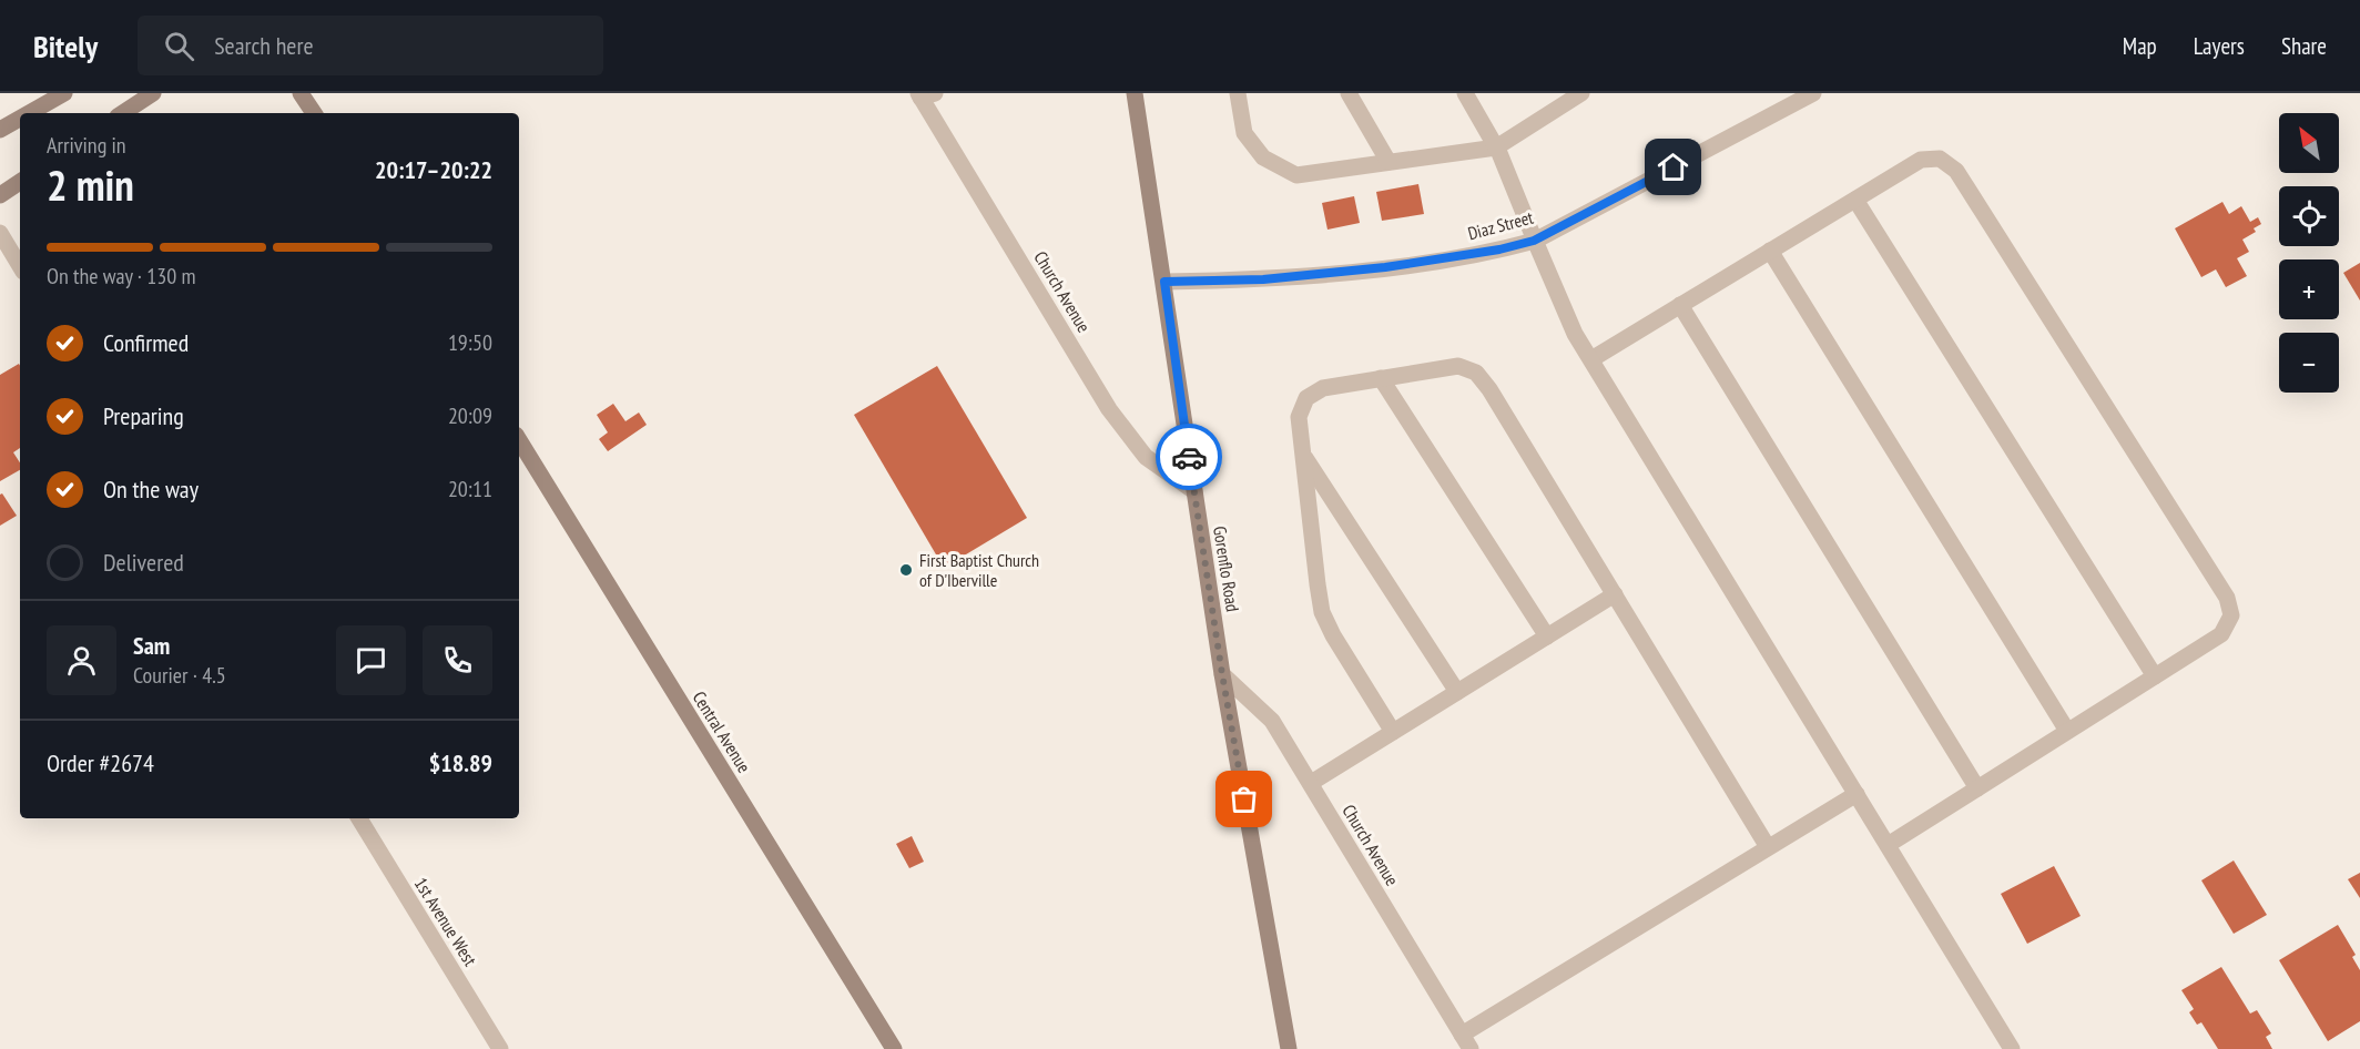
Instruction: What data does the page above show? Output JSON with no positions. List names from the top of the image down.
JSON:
{
  "streets": {
    "street": [
      "Diaz Street",
      "Church Avenue",
      "Gorenflo Road",
      "Central Avenue",
      "1st Avenue West"
    ]
  },
  "crossings": [
    ["Diaz Street", "Gorenflo Road"],
    ["Church Avenue", "Gorenflo Road"]
  ],
  "places": ["First Baptist Church of D'Iberville"],
  "north": "top left",
  "page": {
    "header": "Bitely",
    "search": "Search here",
    "nav": ["Map", "Layers", "Share"],
    "map_buttons": ["+", "−"],
    "heading": ["2 min", "Arriving in", "20:17–20:22"],
    "panel": [
      "Sam",
      "Courier · 4.5",
      "Order #2674",
      "$18.89"
    ],
    "bar": "On the way · 130 m",
    "list": [
      ["Confirmed", "19:50"],
      ["Preparing", "20:09"],
      ["On the way", "20:11"],
      "Delivered"
    ]
  }
}
